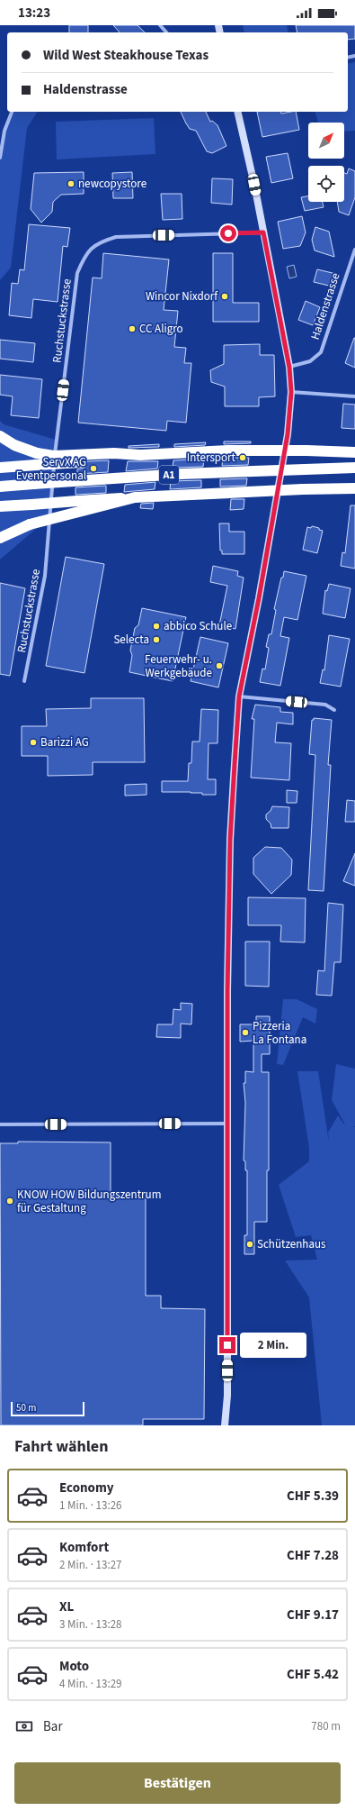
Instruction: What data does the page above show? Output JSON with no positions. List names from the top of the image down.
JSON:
{
  "streets": {
    "highway": ["A1"],
    "street": ["Haldenstrasse", "Ruchstuckstrasse"]
  },
  "places": [
    "newcopystore",
    "Wincor Nixdorf",
    "CC Aligro",
    "Intersport",
    "ServX AG Eventpersonal",
    "abbico Schule",
    "Selecta",
    "Feuerwehr- u. Werkgebäude",
    "Barizzi AG",
    "Pizzeria La Fontana",
    "KNOW HOW Bildungszentrum für Gestaltung",
    "Schützenhaus"
  ],
  "scale_bar": "50 m",
  "north": "top right",
  "page": {
    "status": "13:23",
    "banner": ["Wild West Steakhouse Texas", "Haldenstrasse"],
    "bubble": "2 Min.",
    "scale": "50 m",
    "heading": "Fahrt wählen",
    "list": [
      {
        "name": "Economy",
        "note": "1 Min. · 13:26",
        "value": "CHF 5.39"
      },
      {
        "name": "Komfort",
        "note": "2 Min. · 13:27",
        "value": "CHF 7.28"
      },
      {
        "name": "XL",
        "note": "3 Min. · 13:28",
        "value": "CHF 9.17"
      },
      {
        "name": "Moto",
        "note": "4 Min. · 13:29",
        "value": "CHF 5.42"
      }
    ],
    "pay": ["Bar", "780 m"],
    "buttons": "Bestätigen"
  }
}
